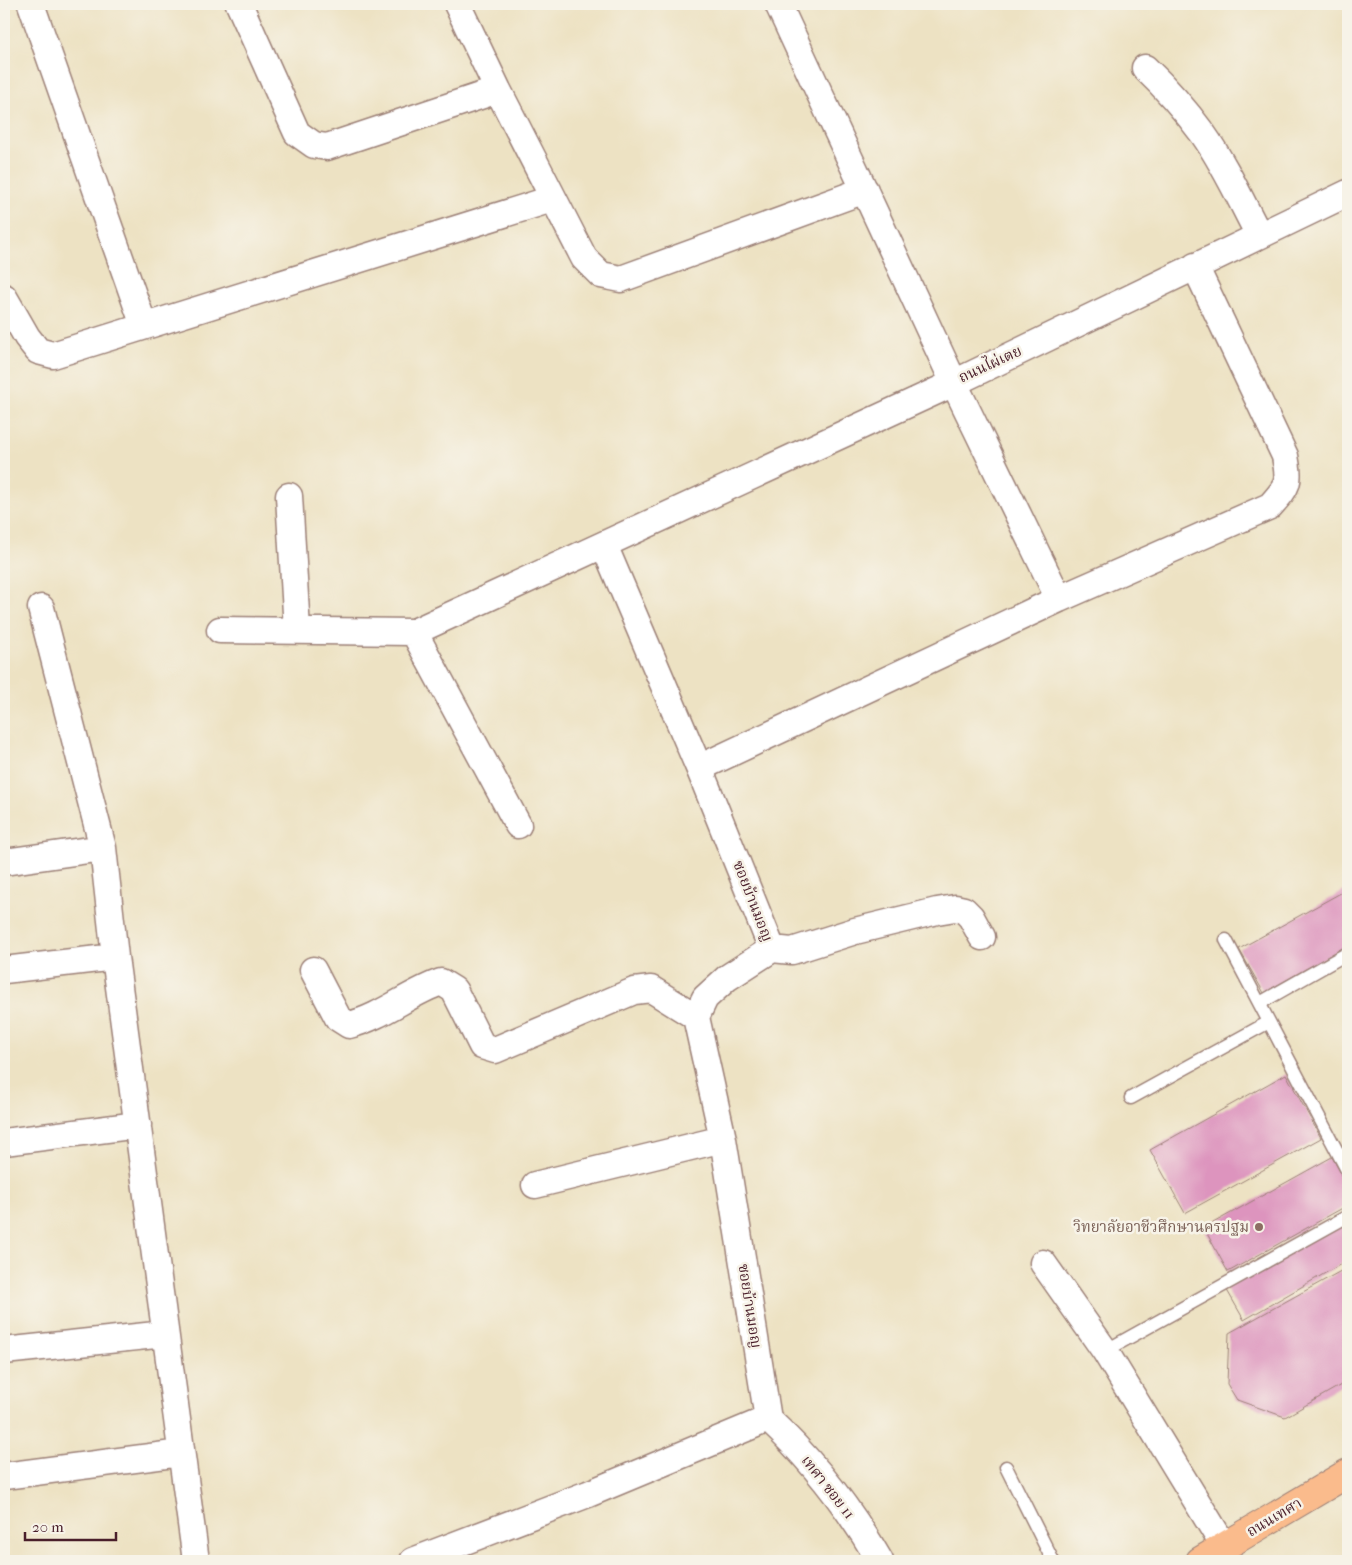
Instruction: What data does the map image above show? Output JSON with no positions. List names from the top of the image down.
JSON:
{
  "streets": {
    "main road": ["ถนนเทศา"],
    "street": ["ถนนไผ่เตย", "ซอยบ้านมอญ", "เทศา ซอย 11"]
  },
  "crossings": [
    ["ซอยบ้านมอญ", "เทศา ซอย 11"]
  ],
  "places": ["วิทยาลัยอาชีวศึกษานครปฐม"],
  "scale_bar": "20 m"
}
